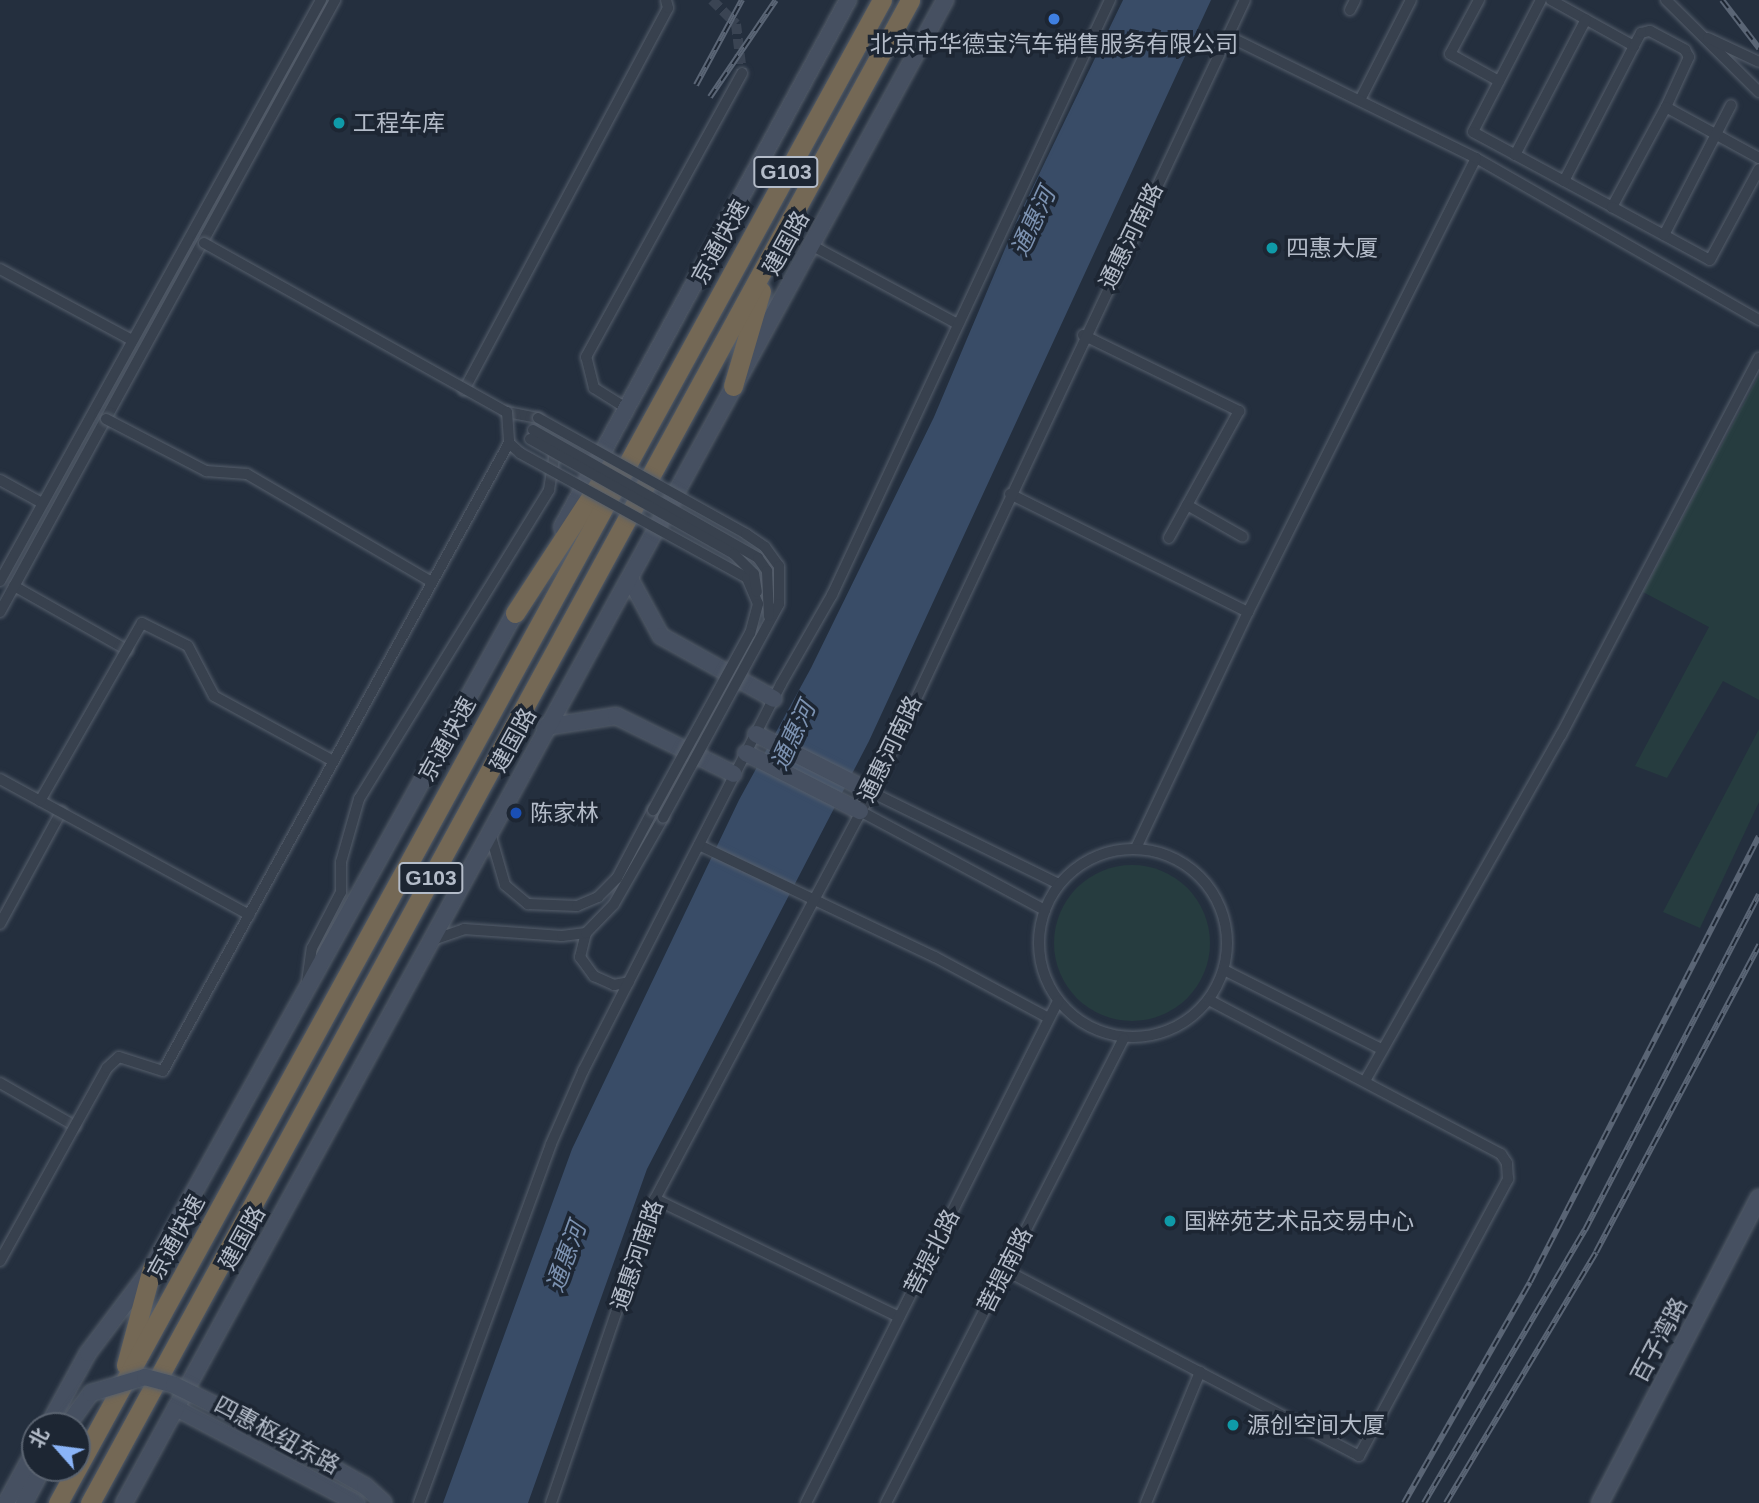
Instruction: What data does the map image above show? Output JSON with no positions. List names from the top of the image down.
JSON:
{
  "streets": {
    "highway": ["G103", "京通快速"],
    "main road": ["建国路", "百子湾路", "四惠枢纽东路"],
    "street": ["通惠河南路", "菩提北路", "菩提南路"]
  },
  "crossings": [
    ["建国路", "四惠枢纽东路"],
    ["菩提北路", "菩提南路"]
  ],
  "water": ["通惠河"],
  "places": [
    "北京市华德宝汽车销售服务有限公司",
    "工程车库",
    "四惠大厦",
    "陈家林",
    "国粹苑艺术品交易中心",
    "源创空间大厦"
  ],
  "north": "top left"
}
